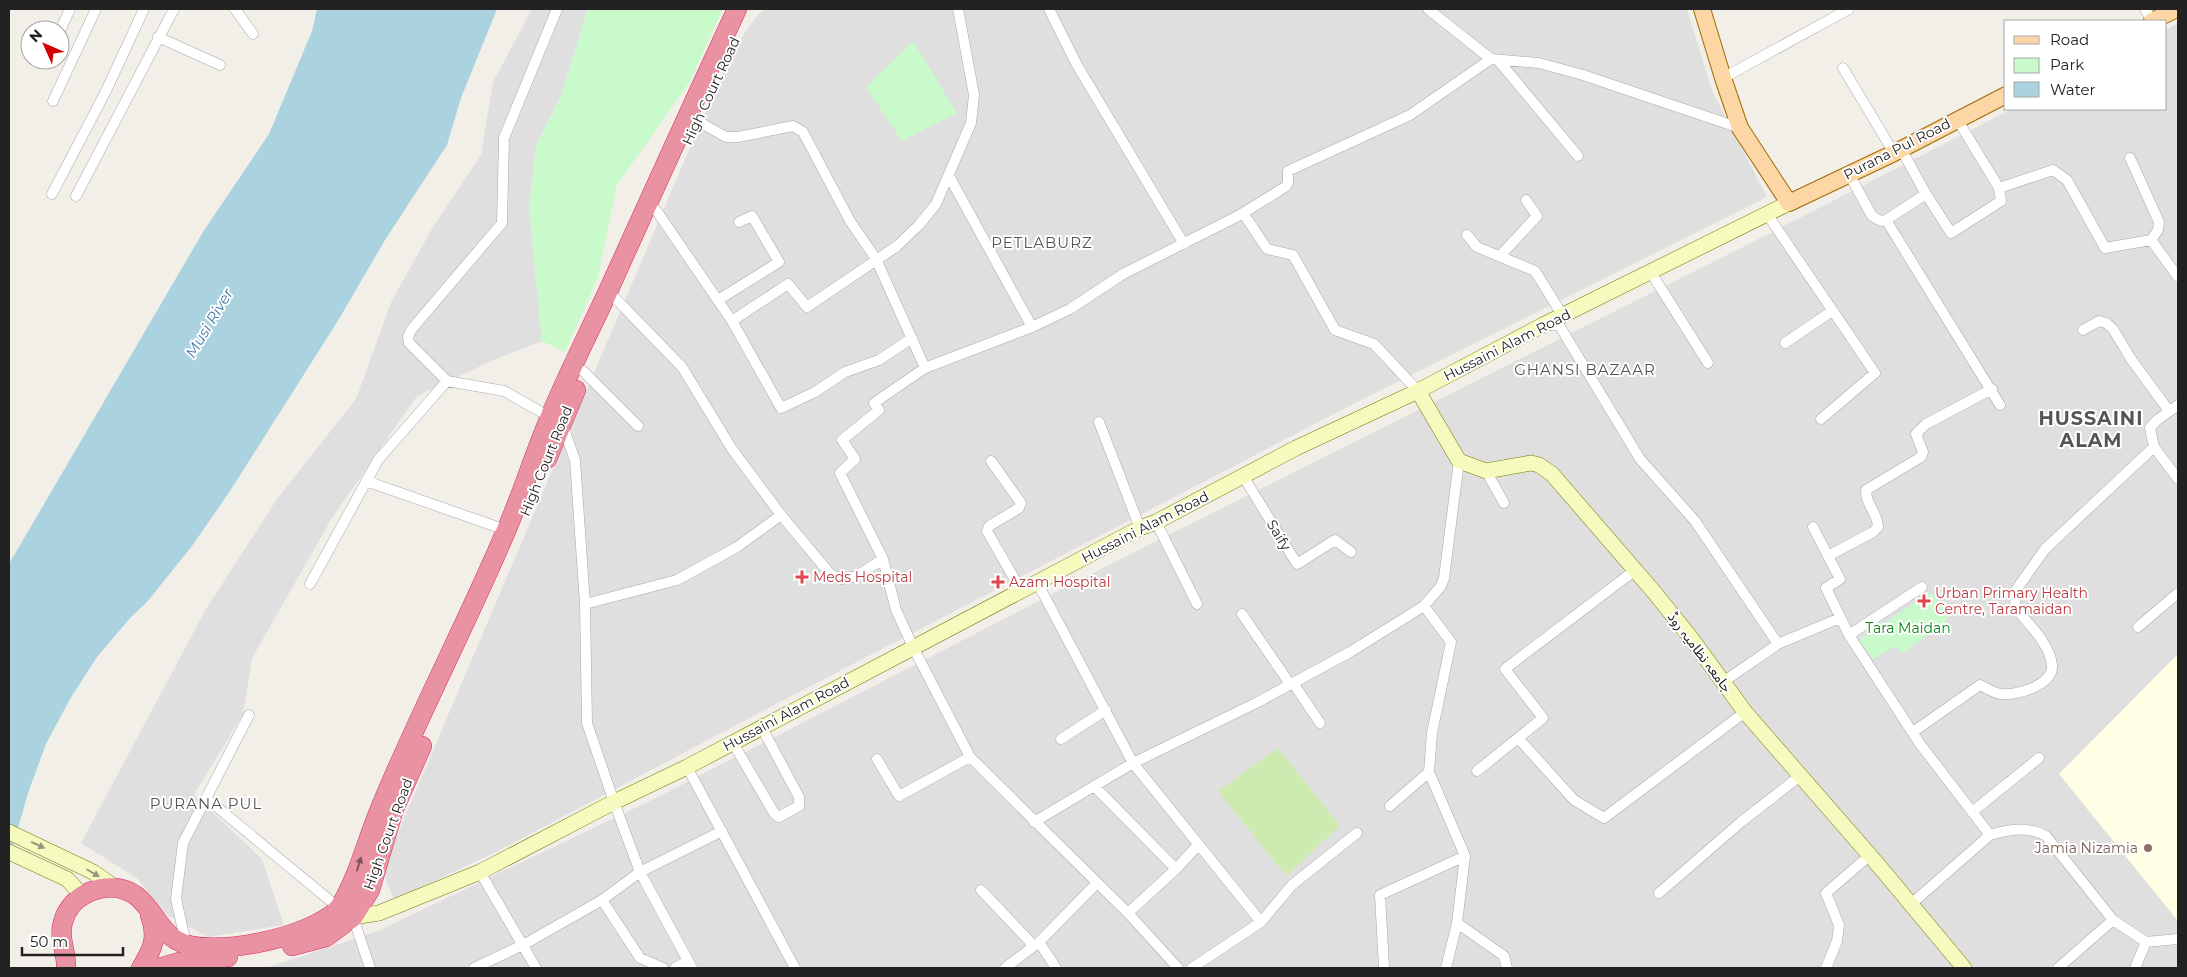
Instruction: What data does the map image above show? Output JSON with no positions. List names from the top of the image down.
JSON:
{
  "streets": {
    "highway": ["High Court Road"],
    "main road": ["Purana Pul Road", "Hussaini Alam Road", "جامعہ نظامیہ روڈ"],
    "street": ["Saify"]
  },
  "crossings": [
    ["High Court Road", "Hussaini Alam Road"],
    ["Purana Pul Road", "Hussaini Alam Road"],
    ["Hussaini Alam Road", "Saify"]
  ],
  "districts": [
    "PETLABURZ",
    "GHANSI BAZAAR",
    "HUSSAINI ALAM",
    "PURANA PUL"
  ],
  "water": ["Musi River"],
  "parks": ["Tara Maidan"],
  "places": {
    "health": ["Meds Hospital", "Azam Hospital", "Urban Primary Health Centre, Taramaidan"],
    "other": ["Jamia Nizamia"]
  },
  "legend": ["Road", "Park", "Water"],
  "scale_bar": "50 m",
  "north": "top left"
}
